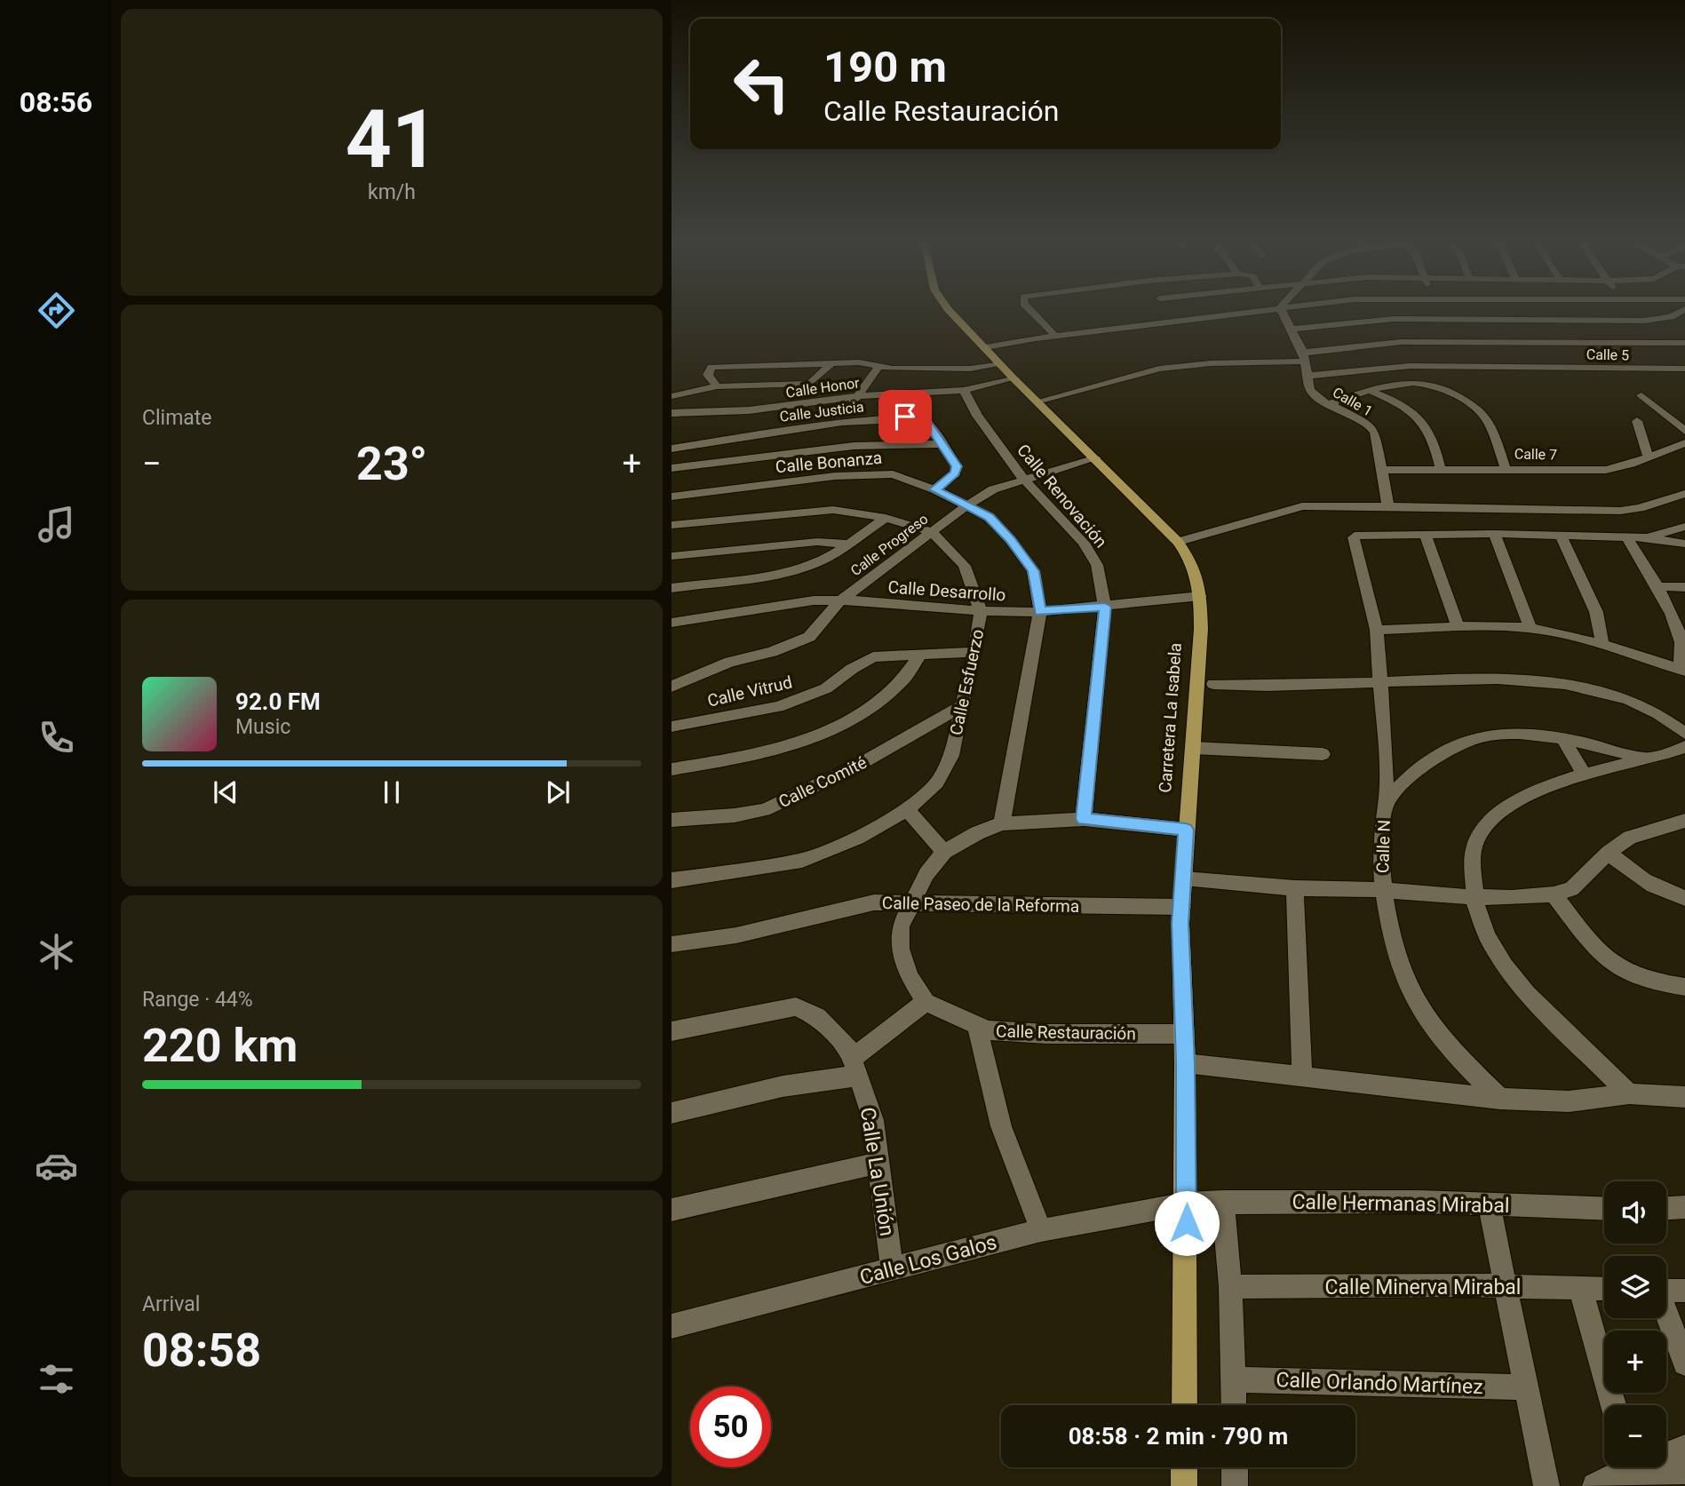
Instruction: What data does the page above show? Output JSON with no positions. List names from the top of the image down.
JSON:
{
  "streets": {
    "main road": ["Carretera La Isabela"],
    "street": [
      "Calle 5",
      "Calle Honor",
      "Calle 1",
      "Calle Justicia",
      "Calle 7",
      "Calle Bonanza",
      "Calle Renovación",
      "Calle Progreso",
      "Calle Desarrollo",
      "Calle Esfuerzo",
      "Calle Vitrud",
      "Calle Comité",
      "Calle N",
      "Calle Paseo de la Reforma",
      "Calle Restauración",
      "Calle La Unión",
      "Calle Hermanas Mirabal",
      "Calle Los Galos",
      "Calle Minerva Mirabal",
      "Calle Orlando Martínez"
    ]
  },
  "crossings": [
    ["Calle 5", "Calle 1"],
    ["Calle Honor", "Calle Renovación"],
    ["Calle Honor", "Carretera La Isabela"],
    ["Calle 1", "Calle 7"],
    ["Calle Justicia", "Calle Bonanza"],
    ["Calle Bonanza", "Calle Progreso"],
    ["Calle Bonanza", "Calle Desarrollo"],
    ["Calle Renovación", "Calle Progreso"],
    ["Calle Renovación", "Calle Desarrollo"],
    ["Calle Progreso", "Calle Desarrollo"],
    ["Calle Progreso", "Calle Esfuerzo"],
    ["Calle Progreso", "Carretera La Isabela"],
    ["Calle Desarrollo", "Calle Esfuerzo"],
    ["Calle Desarrollo", "Carretera La Isabela"],
    ["Calle Esfuerzo", "Calle Vitrud"],
    ["Calle Esfuerzo", "Calle Comité"],
    ["Carretera La Isabela", "Calle Paseo de la Reforma"],
    ["Carretera La Isabela", "Calle Restauración"],
    ["Carretera La Isabela", "Calle Hermanas Mirabal"],
    ["Carretera La Isabela", "Calle Los Galos"],
    ["Calle La Unión", "Calle Los Galos"],
    ["Calle Hermanas Mirabal", "Calle Los Galos"]
  ],
  "page": {
    "tabs": "08:56",
    "tile": [
      ["41", "km/h"],
      "Climate",
      ["Range · 44%", "220 km"],
      ["Arrival", "08:58"]
    ],
    "turn": ["190 m", "Calle Restauración"],
    "heat": ["−", "23°", "+"],
    "song": ["92.0 FM", "Music"],
    "map_buttons": ["+", "−"],
    "limit": "50",
    "trip": "08:58 · 2 min · 790 m"
  }
}
